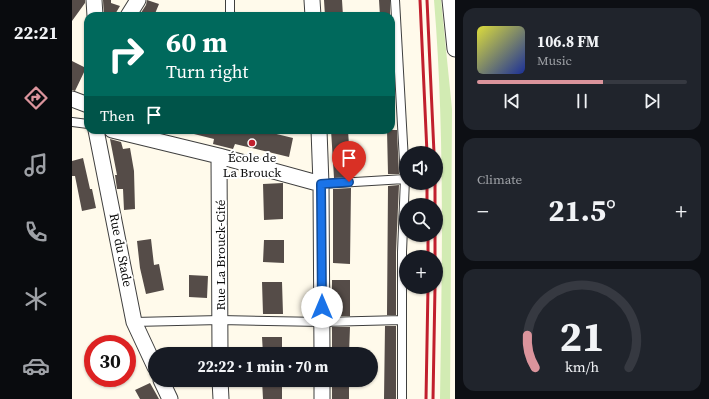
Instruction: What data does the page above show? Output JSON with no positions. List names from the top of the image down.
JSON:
{
  "streets": {
    "street": ["Rue du Stade", "Rue La Brouck-Cité"]
  },
  "places": ["École de La Brouck"],
  "page": {
    "tabs": "22:21",
    "turn": ["60 m", "Turn right"],
    "song": ["106.8 FM", "Music"],
    "then": "Then",
    "tile": "Climate",
    "map_buttons": "+",
    "heat": ["−", "21.5°", "+"],
    "limit": "30",
    "trip": "22:22 · 1 min · 70 m",
    "gauge": ["21", "km/h"]
  }
}
